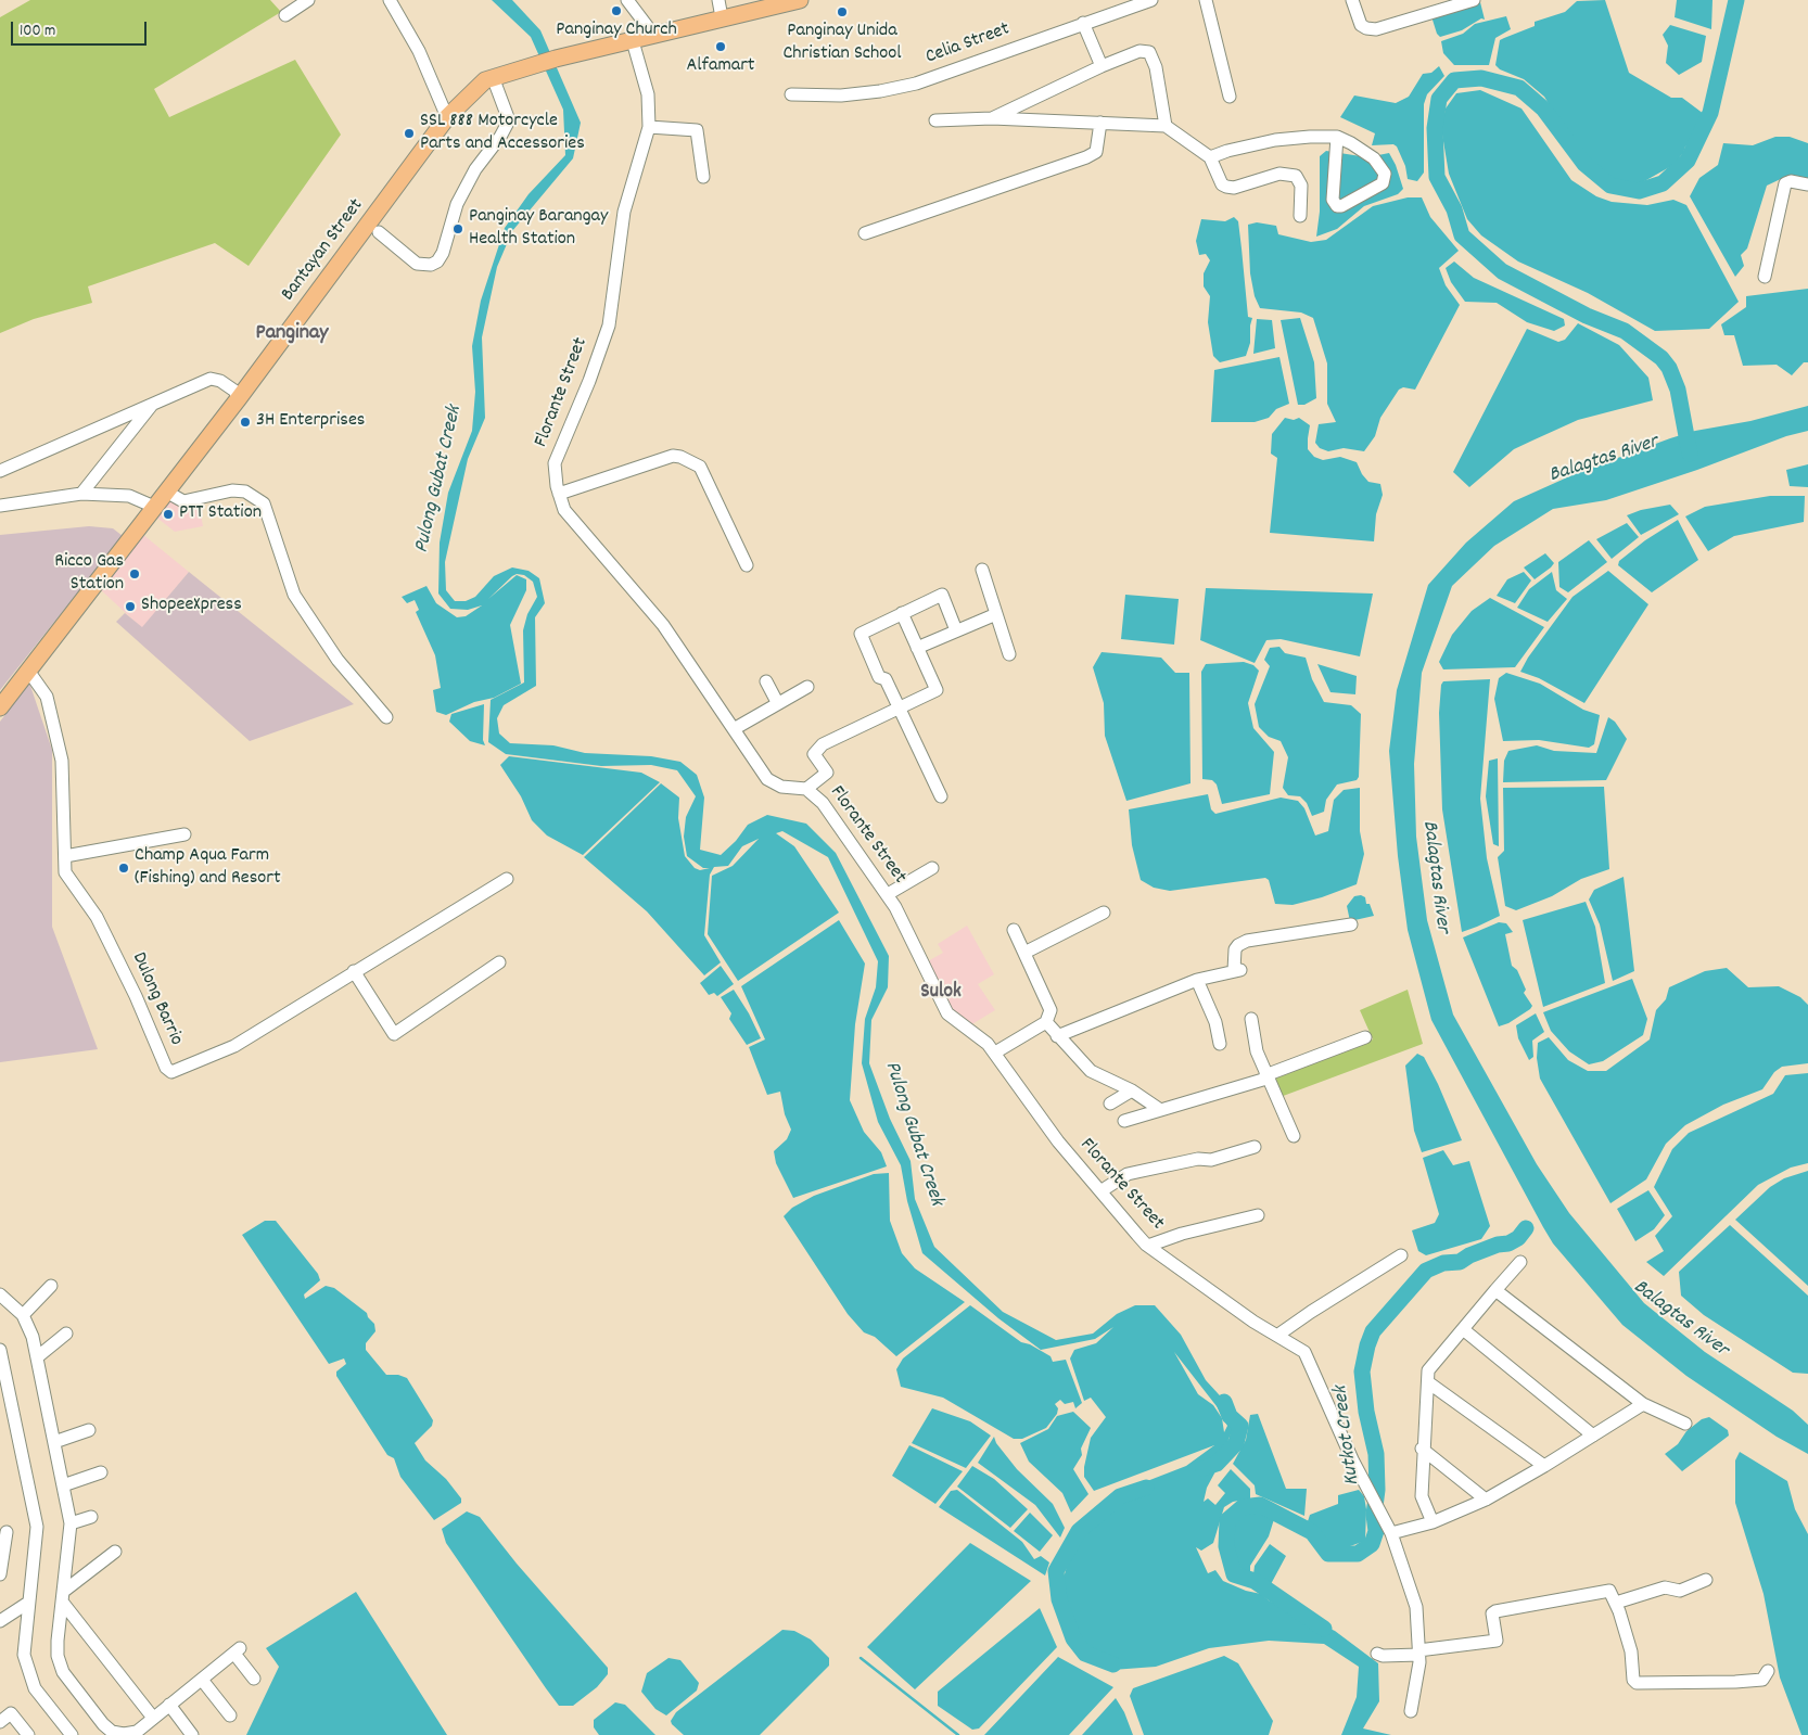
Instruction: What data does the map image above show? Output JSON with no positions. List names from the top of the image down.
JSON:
{
  "streets": {
    "main road": ["Bantayan Street"],
    "street": ["Celia Street", "Florante Street", "Dulong Barrio"]
  },
  "crossings": [
    ["Bantayan Street", "Florante Street"],
    ["Bantayan Street", "Dulong Barrio"]
  ],
  "districts": ["Panginay", "Sulok"],
  "water": ["Balagtas River", "Pulong Gubat Creek", "Kutkot Creek"],
  "places": [
    "Panginay Church",
    "Panginay Unida Christian School",
    "Alfamart",
    "SSL 888 Motorcycle Parts and Accessories",
    "Panginay Barangay Health Station",
    "3H Enterprises",
    "PTT Station",
    "Ricco Gas Station",
    "ShopeeXpress",
    "Champ Aqua Farm (Fishing) and Resort"
  ],
  "scale_bar": "100 m"
}
